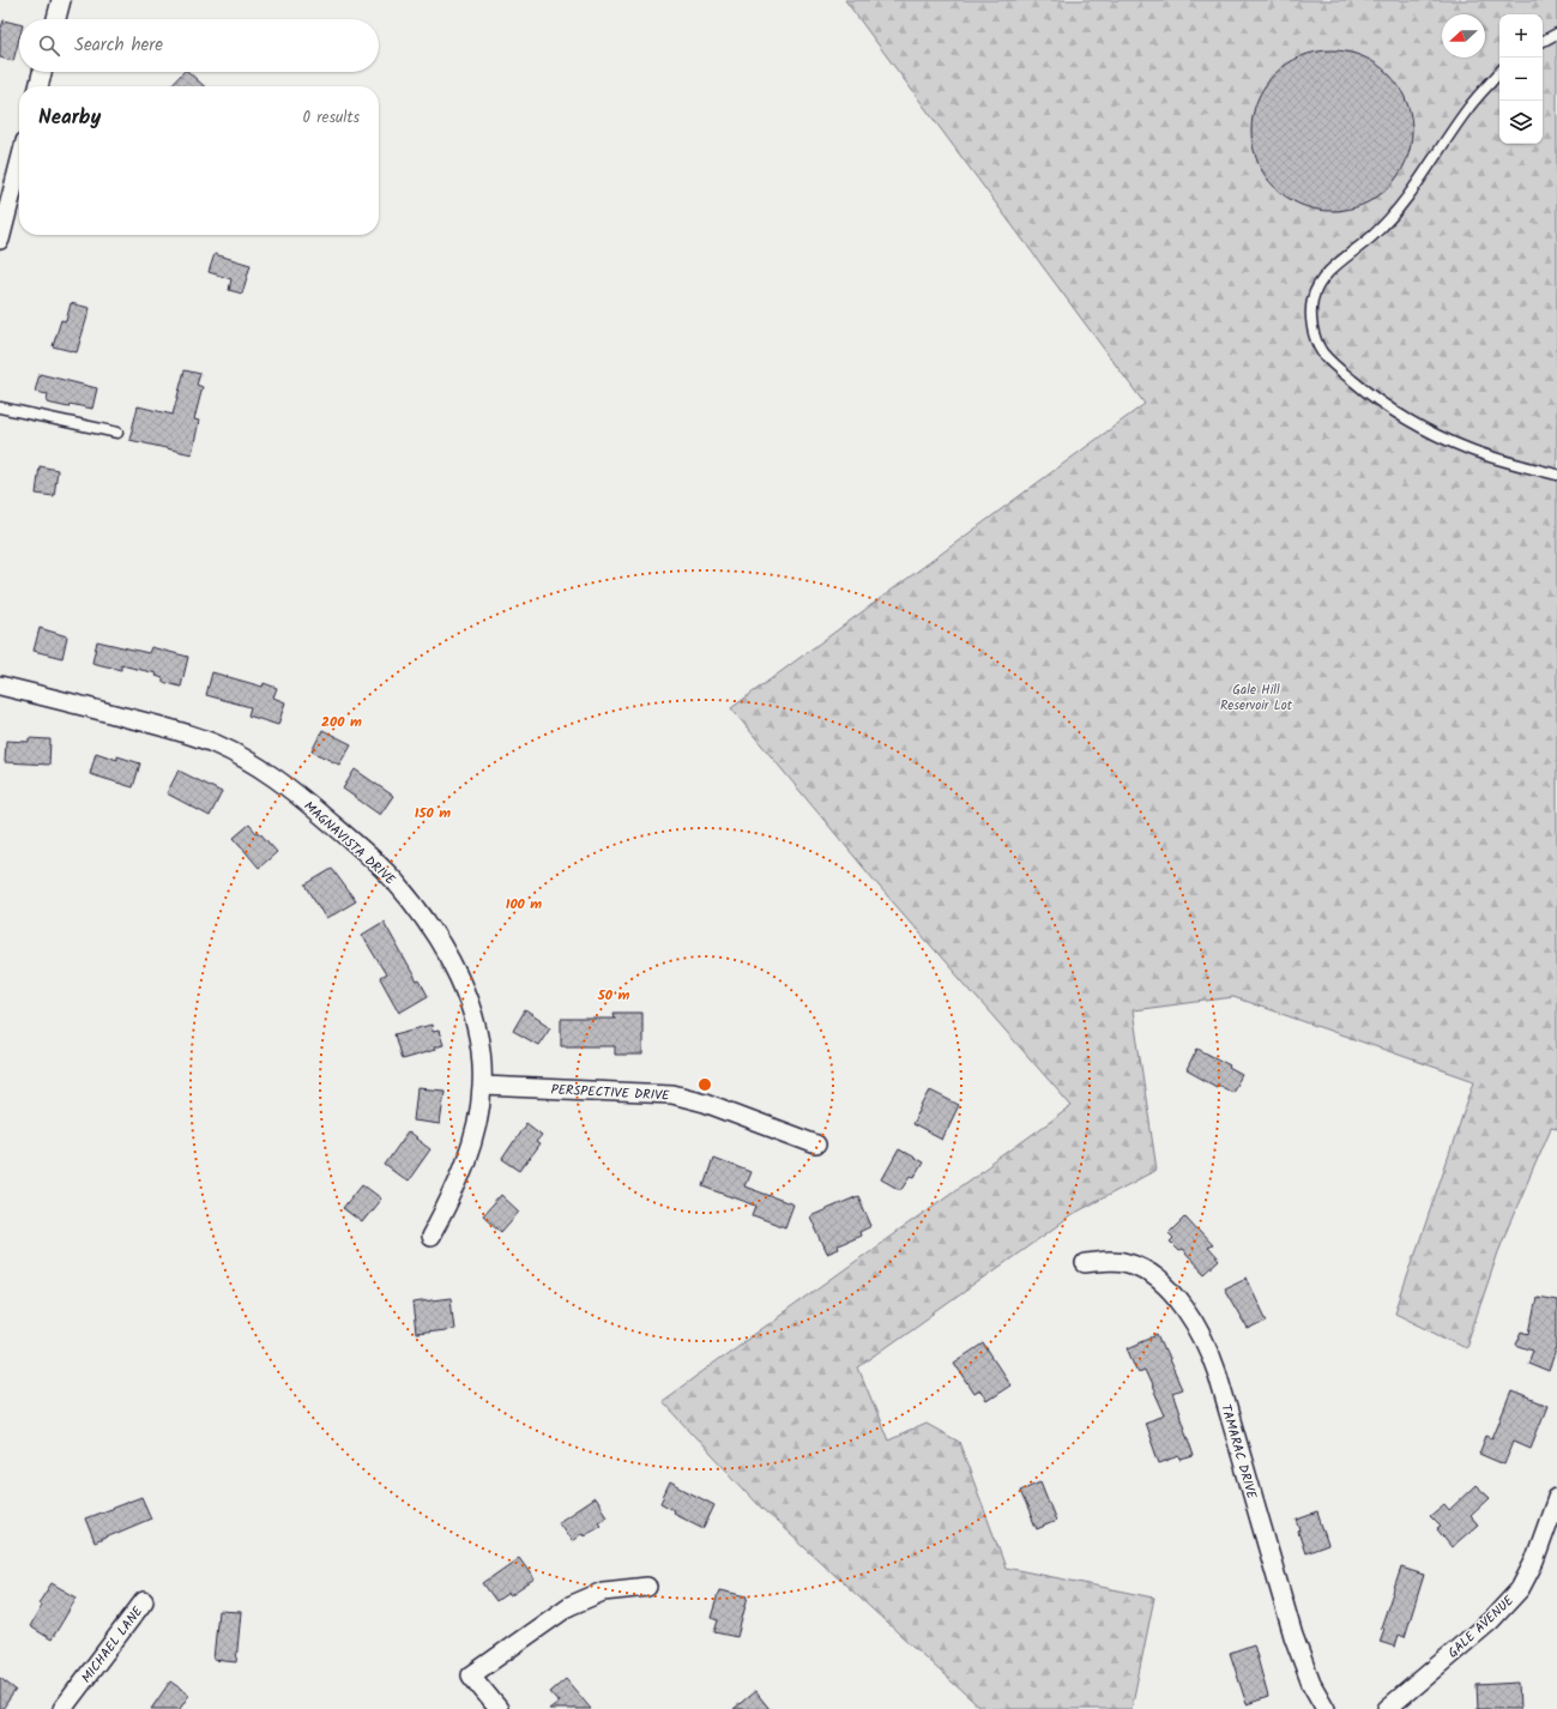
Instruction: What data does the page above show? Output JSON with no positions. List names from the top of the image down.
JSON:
{
  "streets": {
    "street": [
      "MAGNAVISTA DRIVE",
      "PERSPECTIVE DRIVE",
      "TAMARAC DRIVE",
      "GALE AVENUE",
      "MICHAEL LANE"
    ]
  },
  "crossings": [
    ["MAGNAVISTA DRIVE", "PERSPECTIVE DRIVE"]
  ],
  "parks": ["Gale Hill Reservoir Lot"],
  "north": "left",
  "page": {
    "map_buttons": ["+", "−"],
    "search": "Search here",
    "heading": ["Nearby", "0 results"]
  },
  "rings": [
    "200 m",
    "150 m",
    "100 m",
    "50 m"
  ]
}
